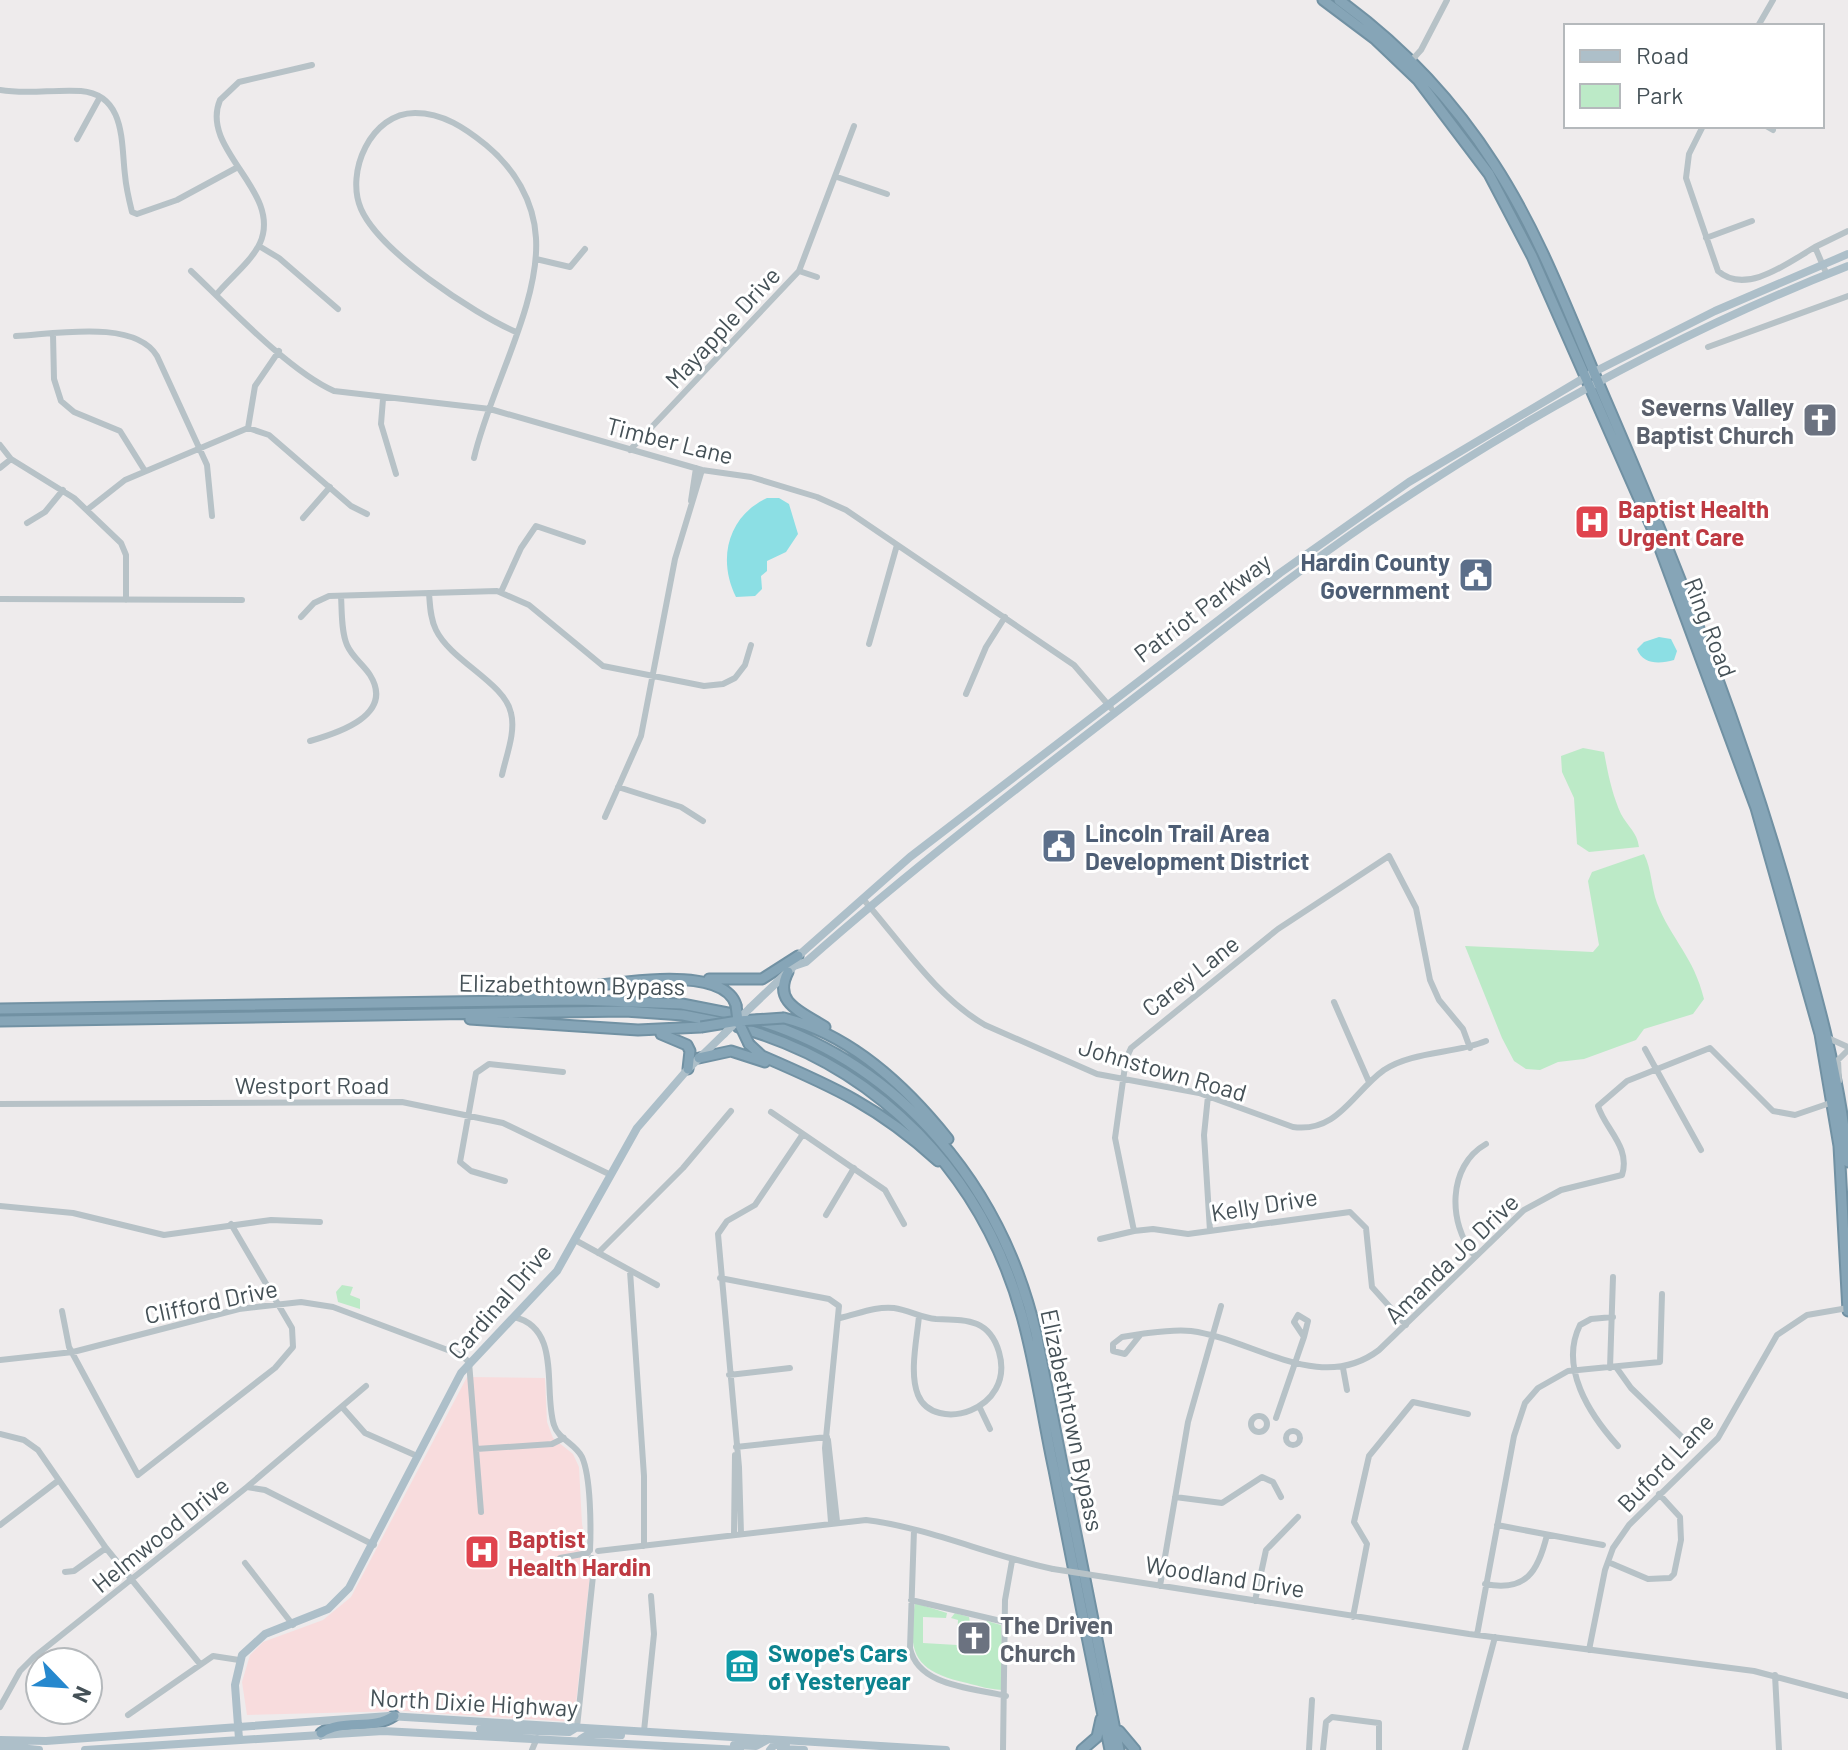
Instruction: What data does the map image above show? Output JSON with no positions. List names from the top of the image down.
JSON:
{
  "streets": {
    "highway": ["Ring Road", "Elizabethtown Bypass"],
    "main road": ["Patriot Parkway", "Cardinal Drive", "North Dixie Highway"],
    "street": [
      "Mayapple Drive",
      "Timber Lane",
      "Carey Lane",
      "Johnstown Road",
      "Westport Road",
      "Kelly Drive",
      "Amanda Jo Drive",
      "Clifford Drive",
      "Buford Lane",
      "Helmwood Drive",
      "Woodland Drive"
    ]
  },
  "crossings": [
    ["Mayapple Drive", "Timber Lane"],
    ["Timber Lane", "Patriot Parkway"],
    ["Patriot Parkway", "Ring Road"],
    ["Patriot Parkway", "Johnstown Road"],
    ["Patriot Parkway", "Cardinal Drive"],
    ["Ring Road", "Amanda Jo Drive"],
    ["Ring Road", "Buford Lane"],
    ["Carey Lane", "Johnstown Road"],
    ["Carey Lane", "Kelly Drive"],
    ["Westport Road", "Cardinal Drive"],
    ["Kelly Drive", "Amanda Jo Drive"],
    ["Clifford Drive", "Cardinal Drive"],
    ["Cardinal Drive", "Helmwood Drive"],
    ["Buford Lane", "Woodland Drive"]
  ],
  "places": {
    "church": ["Severns Valley Baptist Church", "The Driven Church"],
    "hospital": ["Baptist Health Urgent Care", "Baptist Health Hardin"],
    "public building": ["Hardin County Government", "Lincoln Trail Area Development District"],
    "museum": ["Swope's Cars of Yesteryear"]
  },
  "legend": ["Road", "Park"],
  "north": "bottom right"
}
